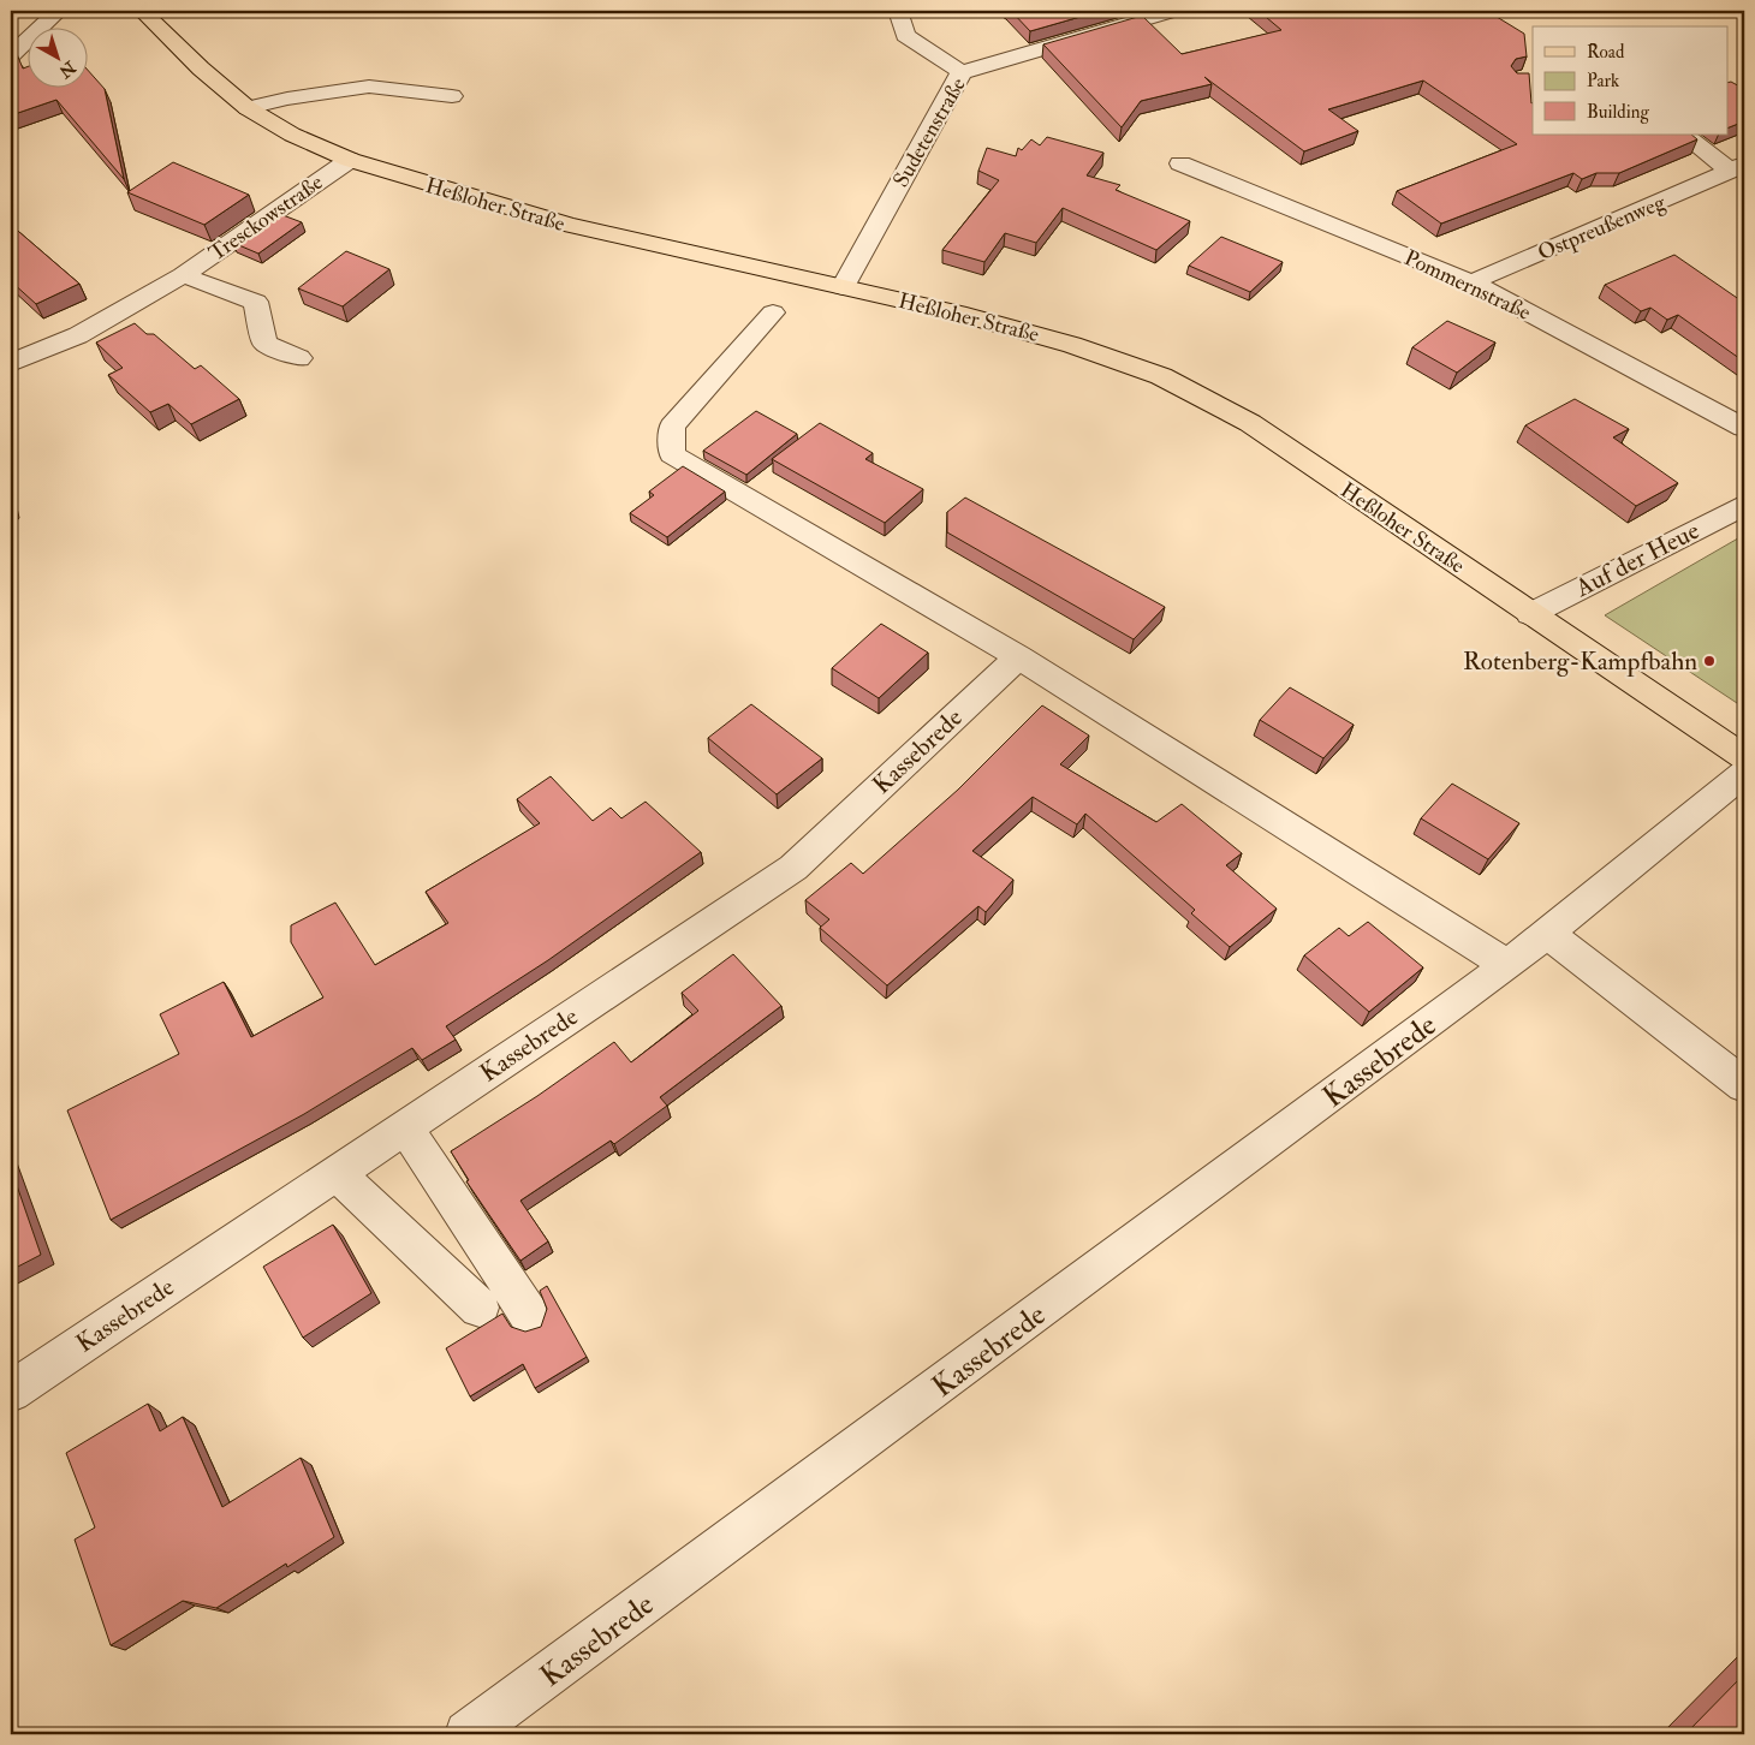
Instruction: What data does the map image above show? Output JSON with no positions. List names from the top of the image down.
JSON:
{
  "streets": {
    "main road": ["Heßloher Straße"],
    "street": [
      "Sudetenstraße",
      "Tresckowstraße",
      "Ostpreußenweg",
      "Pommernstraße",
      "Auf der Heue",
      "Kassebrede"
    ]
  },
  "crossings": [
    ["Sudetenstraße", "Heßloher Straße"],
    ["Heßloher Straße", "Tresckowstraße"],
    ["Heßloher Straße", "Auf der Heue"],
    ["Ostpreußenweg", "Pommernstraße"]
  ],
  "places": ["Rotenberg-Kampfbahn"],
  "legend": ["Road", "Park", "Building"],
  "north": "bottom right"
}
